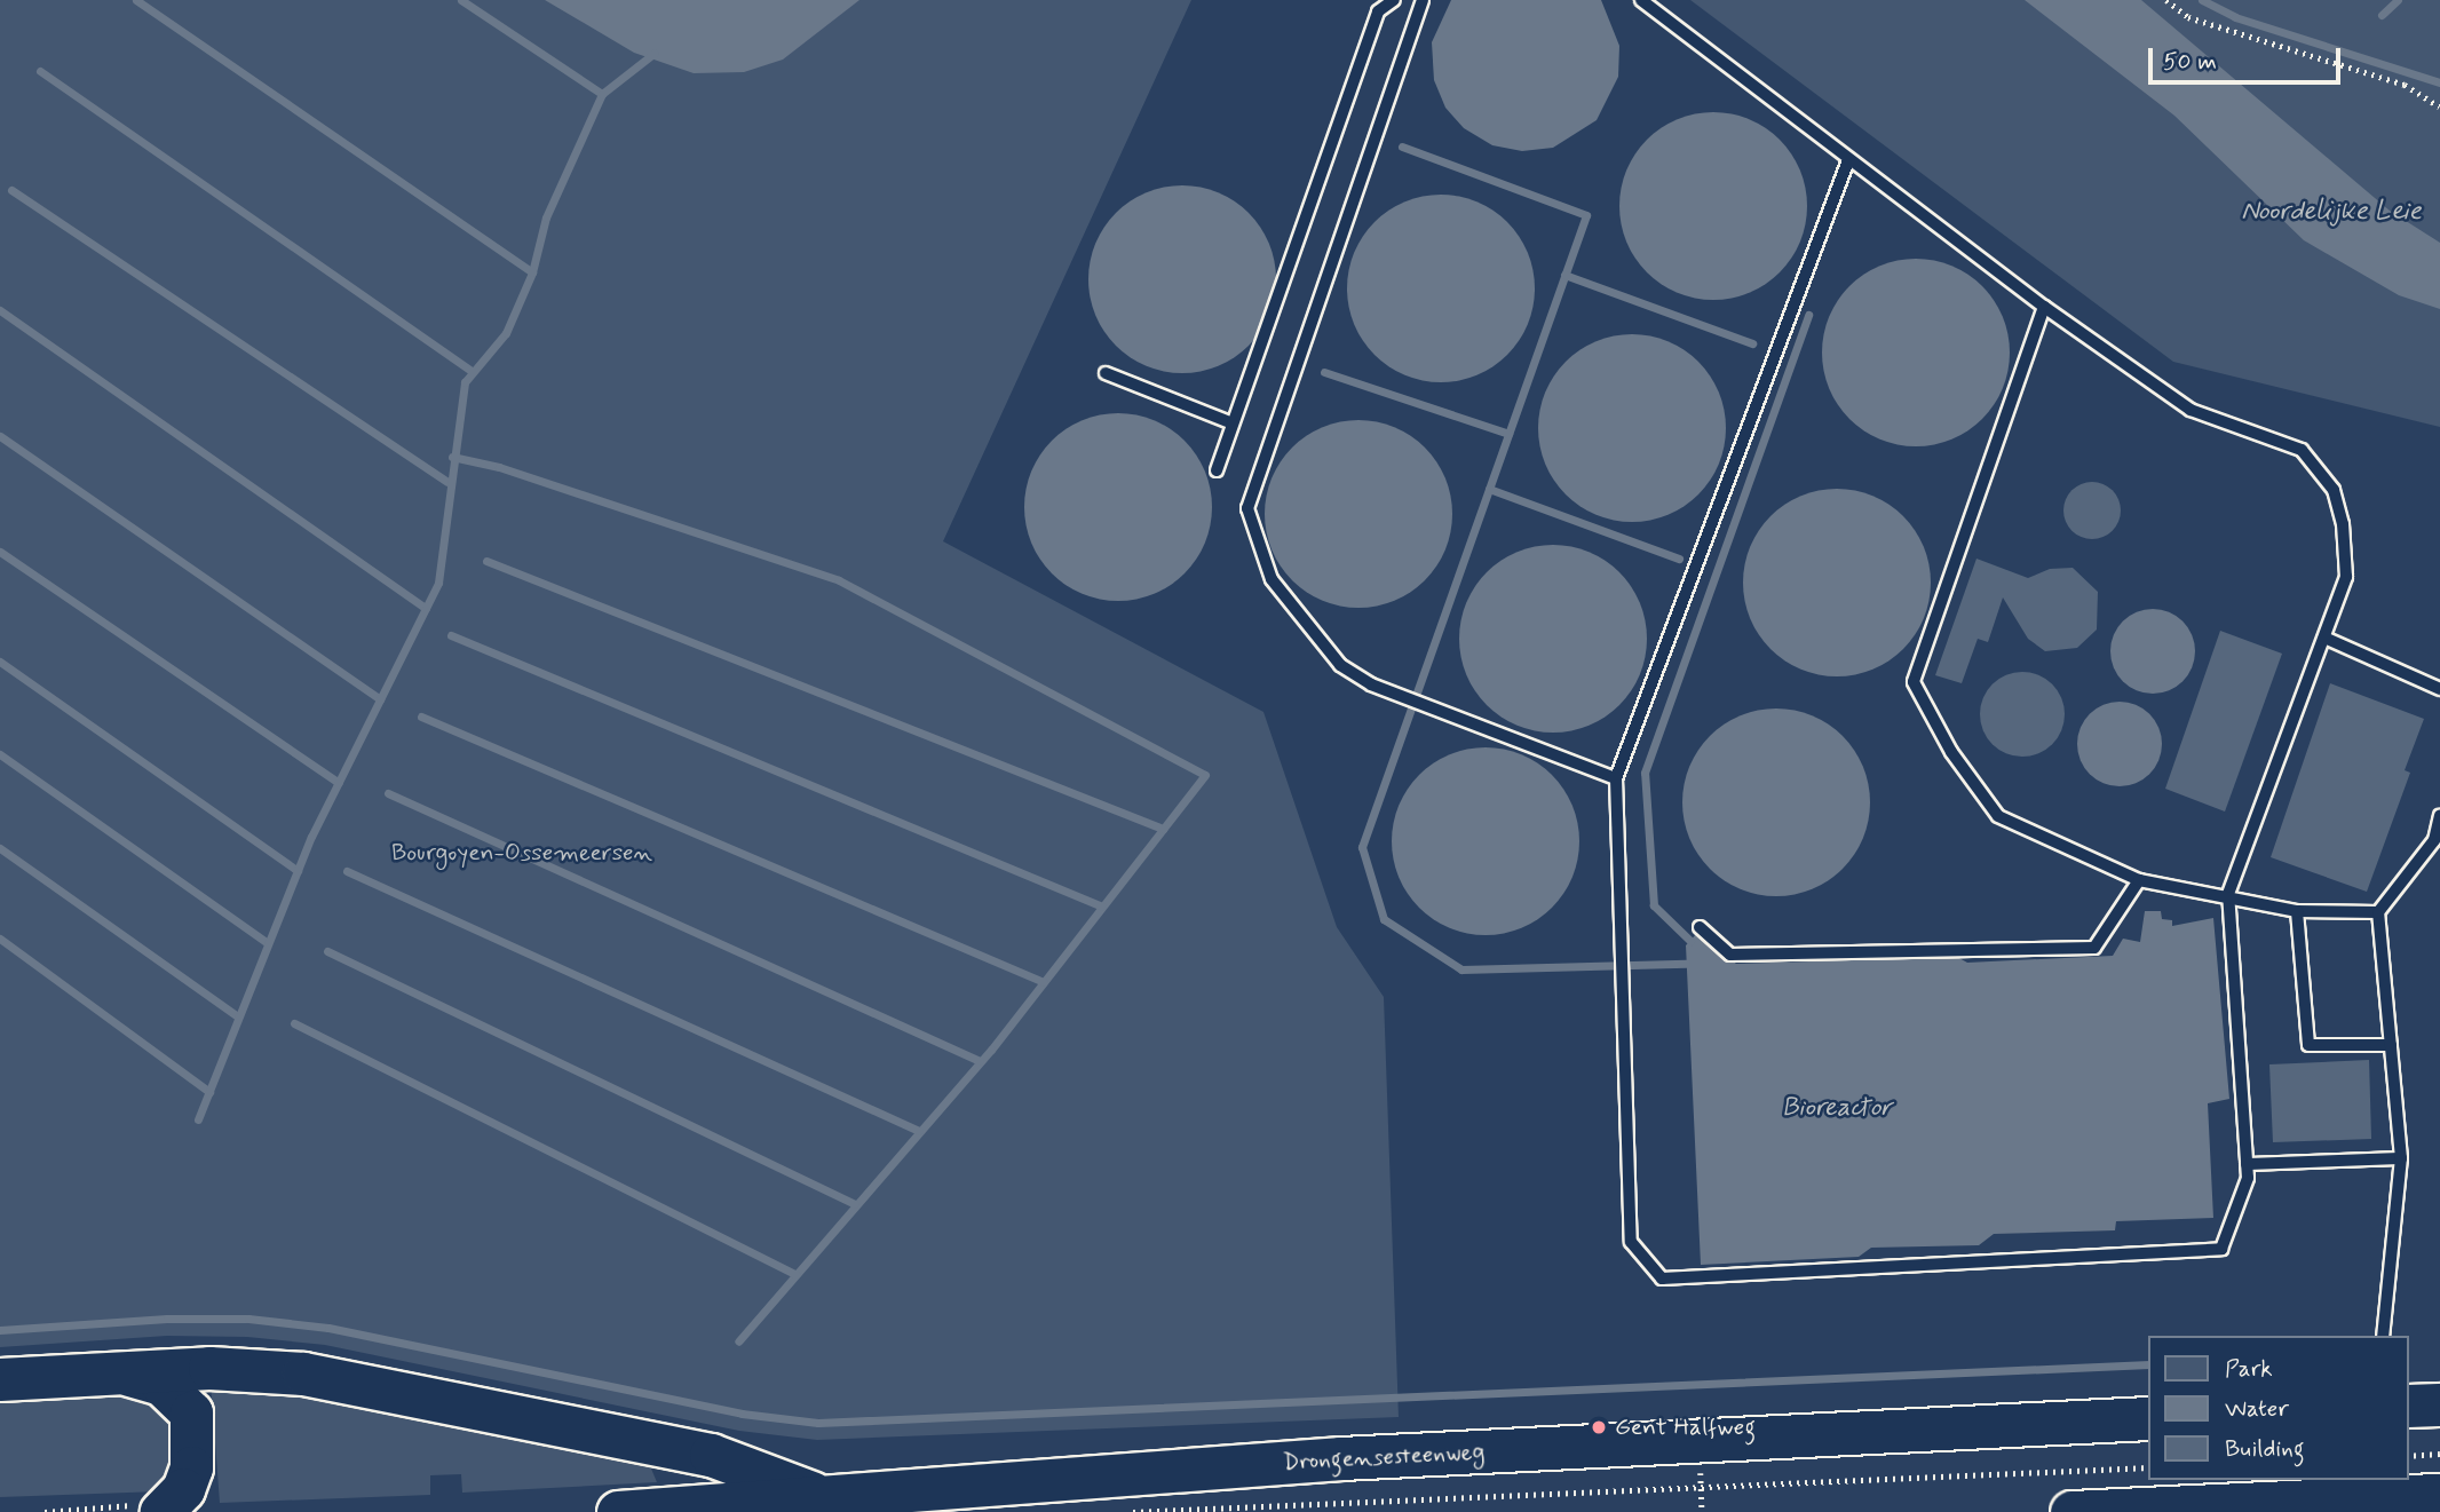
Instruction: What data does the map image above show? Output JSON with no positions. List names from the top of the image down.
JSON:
{
  "streets": {
    "highway": ["Drongensesteenweg"]
  },
  "water": ["Noordelijke Leie", "Bioreactor"],
  "parks": ["Bourgoyen-Ossemeersen"],
  "places": ["Gent Halfweg"],
  "legend": ["Park", "Water", "Building"],
  "scale_bar": "50 m"
}
